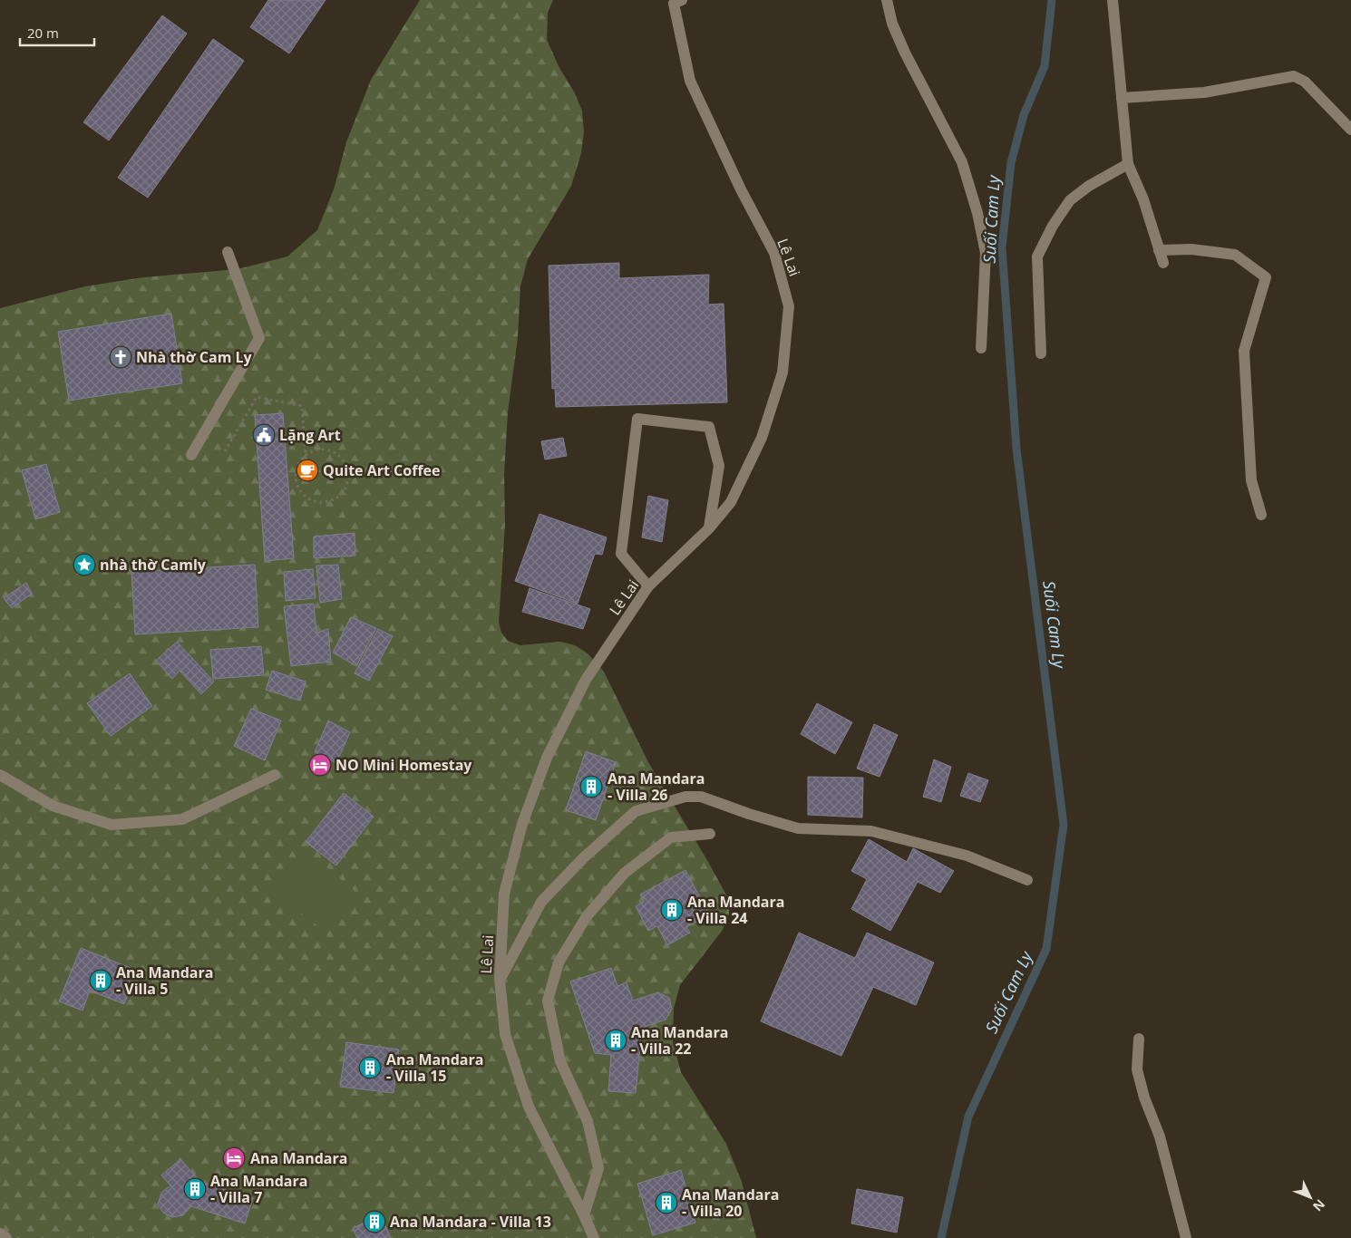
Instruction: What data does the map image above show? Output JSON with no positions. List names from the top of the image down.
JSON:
{
  "streets": {
    "street": ["Lê Lai"]
  },
  "water": ["Suối Cam Ly"],
  "places": {
    "church": ["Nhà thờ Cam Ly"],
    "public building": ["Lặng Art"],
    "cafe": ["Quite Art Coffee"],
    "place": ["nhà thờ Camly"],
    "hotel": ["NO Mini Homestay", "Ana Mandara"],
    "building": [
      "Ana Mandara - Villa 26",
      "Ana Mandara - Villa 24",
      "Ana Mandara - Villa 5",
      "Ana Mandara - Villa 22",
      "Ana Mandara - Villa 15",
      "Ana Mandara - Villa 7",
      "Ana Mandara - Villa 20",
      "Ana Mandara - Villa 13"
    ]
  },
  "scale_bar": "20 m",
  "north": "bottom right"
}
